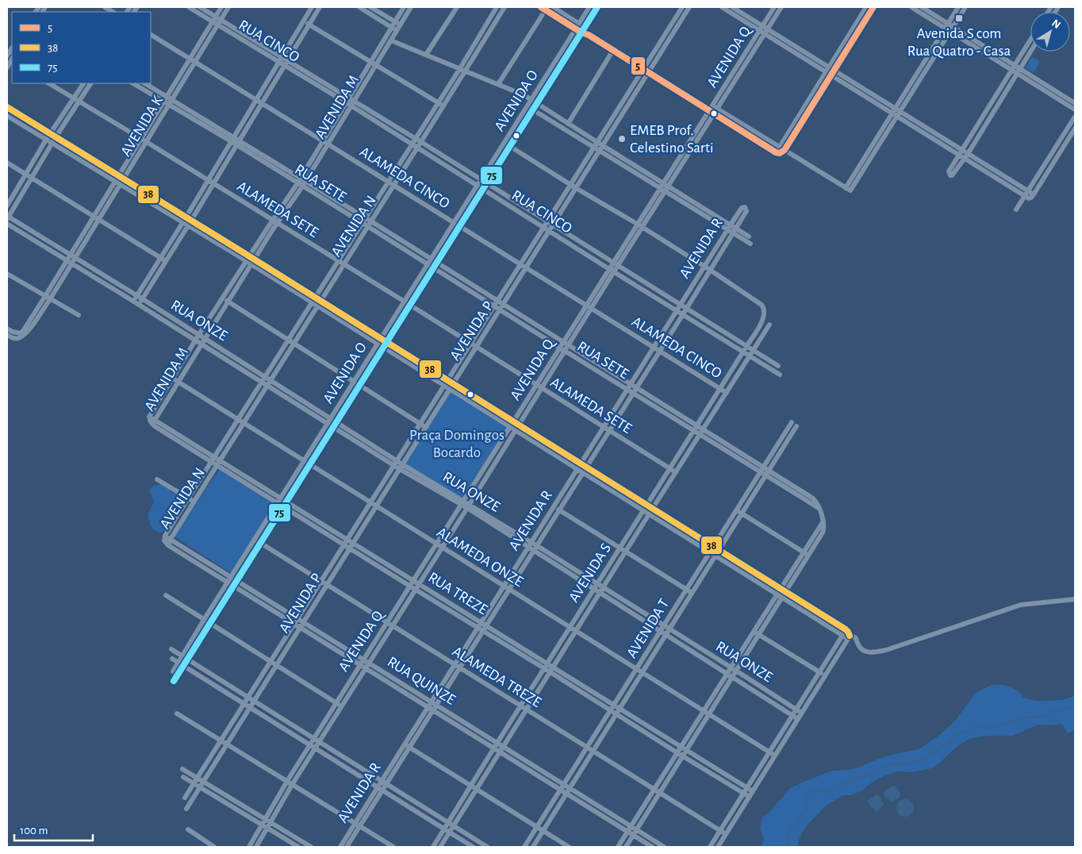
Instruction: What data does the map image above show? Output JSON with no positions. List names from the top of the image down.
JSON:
{
  "streets": {
    "street": [
      "RUA CINCO",
      "AVENIDA Q",
      "AVENIDA O",
      "AVENIDA M",
      "AVENIDA K",
      "ALAMEDA CINCO",
      "RUA SETE",
      "ALAMEDA SETE",
      "AVENIDA N",
      "AVENIDA R",
      "RUA ONZE",
      "AVENIDA P",
      "ALAMEDA ONZE",
      "AVENIDA S",
      "RUA TREZE",
      "AVENIDA T",
      "ALAMEDA TREZE",
      "RUA QUINZE"
    ]
  },
  "crossings": [
    ["RUA CINCO", "AVENIDA Q"],
    ["RUA CINCO", "AVENIDA O"],
    ["RUA CINCO", "AVENIDA M"],
    ["RUA CINCO", "AVENIDA K"],
    ["RUA CINCO", "AVENIDA N"],
    ["RUA CINCO", "AVENIDA R"],
    ["RUA CINCO", "AVENIDA P"],
    ["RUA CINCO", "AVENIDA S"],
    ["AVENIDA Q", "ALAMEDA CINCO"],
    ["AVENIDA Q", "RUA SETE"],
    ["AVENIDA Q", "ALAMEDA SETE"],
    ["AVENIDA Q", "RUA ONZE"],
    ["AVENIDA Q", "ALAMEDA ONZE"],
    ["AVENIDA Q", "RUA TREZE"],
    ["AVENIDA Q", "ALAMEDA TREZE"],
    ["AVENIDA Q", "RUA QUINZE"],
    ["AVENIDA O", "ALAMEDA CINCO"],
    ["AVENIDA O", "RUA SETE"],
    ["AVENIDA O", "ALAMEDA SETE"],
    ["AVENIDA O", "RUA ONZE"],
    ["AVENIDA O", "ALAMEDA ONZE"],
    ["AVENIDA O", "RUA TREZE"],
    ["AVENIDA O", "ALAMEDA TREZE"],
    ["AVENIDA O", "RUA QUINZE"],
    ["AVENIDA M", "ALAMEDA CINCO"],
    ["AVENIDA M", "RUA SETE"],
    ["AVENIDA M", "ALAMEDA SETE"],
    ["AVENIDA M", "RUA ONZE"],
    ["AVENIDA M", "ALAMEDA ONZE"],
    ["AVENIDA M", "RUA TREZE"],
    ["AVENIDA K", "ALAMEDA CINCO"],
    ["AVENIDA K", "RUA SETE"],
    ["AVENIDA K", "ALAMEDA SETE"],
    ["AVENIDA K", "RUA ONZE"],
    ["ALAMEDA CINCO", "AVENIDA N"],
    ["ALAMEDA CINCO", "AVENIDA R"],
    ["ALAMEDA CINCO", "AVENIDA P"],
    ["ALAMEDA CINCO", "AVENIDA S"],
    ["RUA SETE", "AVENIDA N"],
    ["RUA SETE", "AVENIDA R"],
    ["RUA SETE", "AVENIDA P"],
    ["RUA SETE", "AVENIDA S"],
    ["RUA SETE", "AVENIDA T"],
    ["ALAMEDA SETE", "AVENIDA N"],
    ["ALAMEDA SETE", "AVENIDA R"],
    ["ALAMEDA SETE", "AVENIDA P"],
    ["ALAMEDA SETE", "AVENIDA S"],
    ["AVENIDA N", "RUA ONZE"],
    ["AVENIDA N", "ALAMEDA ONZE"],
    ["AVENIDA N", "RUA TREZE"],
    ["AVENIDA N", "RUA QUINZE"],
    ["AVENIDA R", "RUA ONZE"],
    ["AVENIDA R", "ALAMEDA ONZE"],
    ["AVENIDA R", "AVENIDA S"],
    ["AVENIDA R", "RUA TREZE"],
    ["AVENIDA R", "ALAMEDA TREZE"],
    ["AVENIDA R", "RUA QUINZE"],
    ["RUA ONZE", "AVENIDA P"],
    ["RUA ONZE", "AVENIDA S"],
    ["RUA ONZE", "AVENIDA T"],
    ["AVENIDA P", "ALAMEDA ONZE"],
    ["AVENIDA P", "RUA TREZE"],
    ["AVENIDA P", "ALAMEDA TREZE"],
    ["AVENIDA P", "RUA QUINZE"],
    ["ALAMEDA ONZE", "AVENIDA S"],
    ["ALAMEDA ONZE", "AVENIDA T"],
    ["AVENIDA S", "RUA TREZE"],
    ["AVENIDA S", "ALAMEDA TREZE"],
    ["AVENIDA S", "RUA QUINZE"],
    ["RUA TREZE", "AVENIDA T"],
    ["AVENIDA T", "ALAMEDA TREZE"],
    ["AVENIDA T", "RUA QUINZE"]
  ],
  "parks": ["Praça Domingos Bocardo"],
  "places": {
    "transit": ["Avenida S com Rua Quatro - Casa"],
    "other": ["EMEB Prof. Celestino Sarti"]
  },
  "lines": ["transit line 5", "transit line 75", "transit line 38"],
  "legend": ["5", "38", "75"],
  "scale_bar": "100 m",
  "north": "top right"
}
